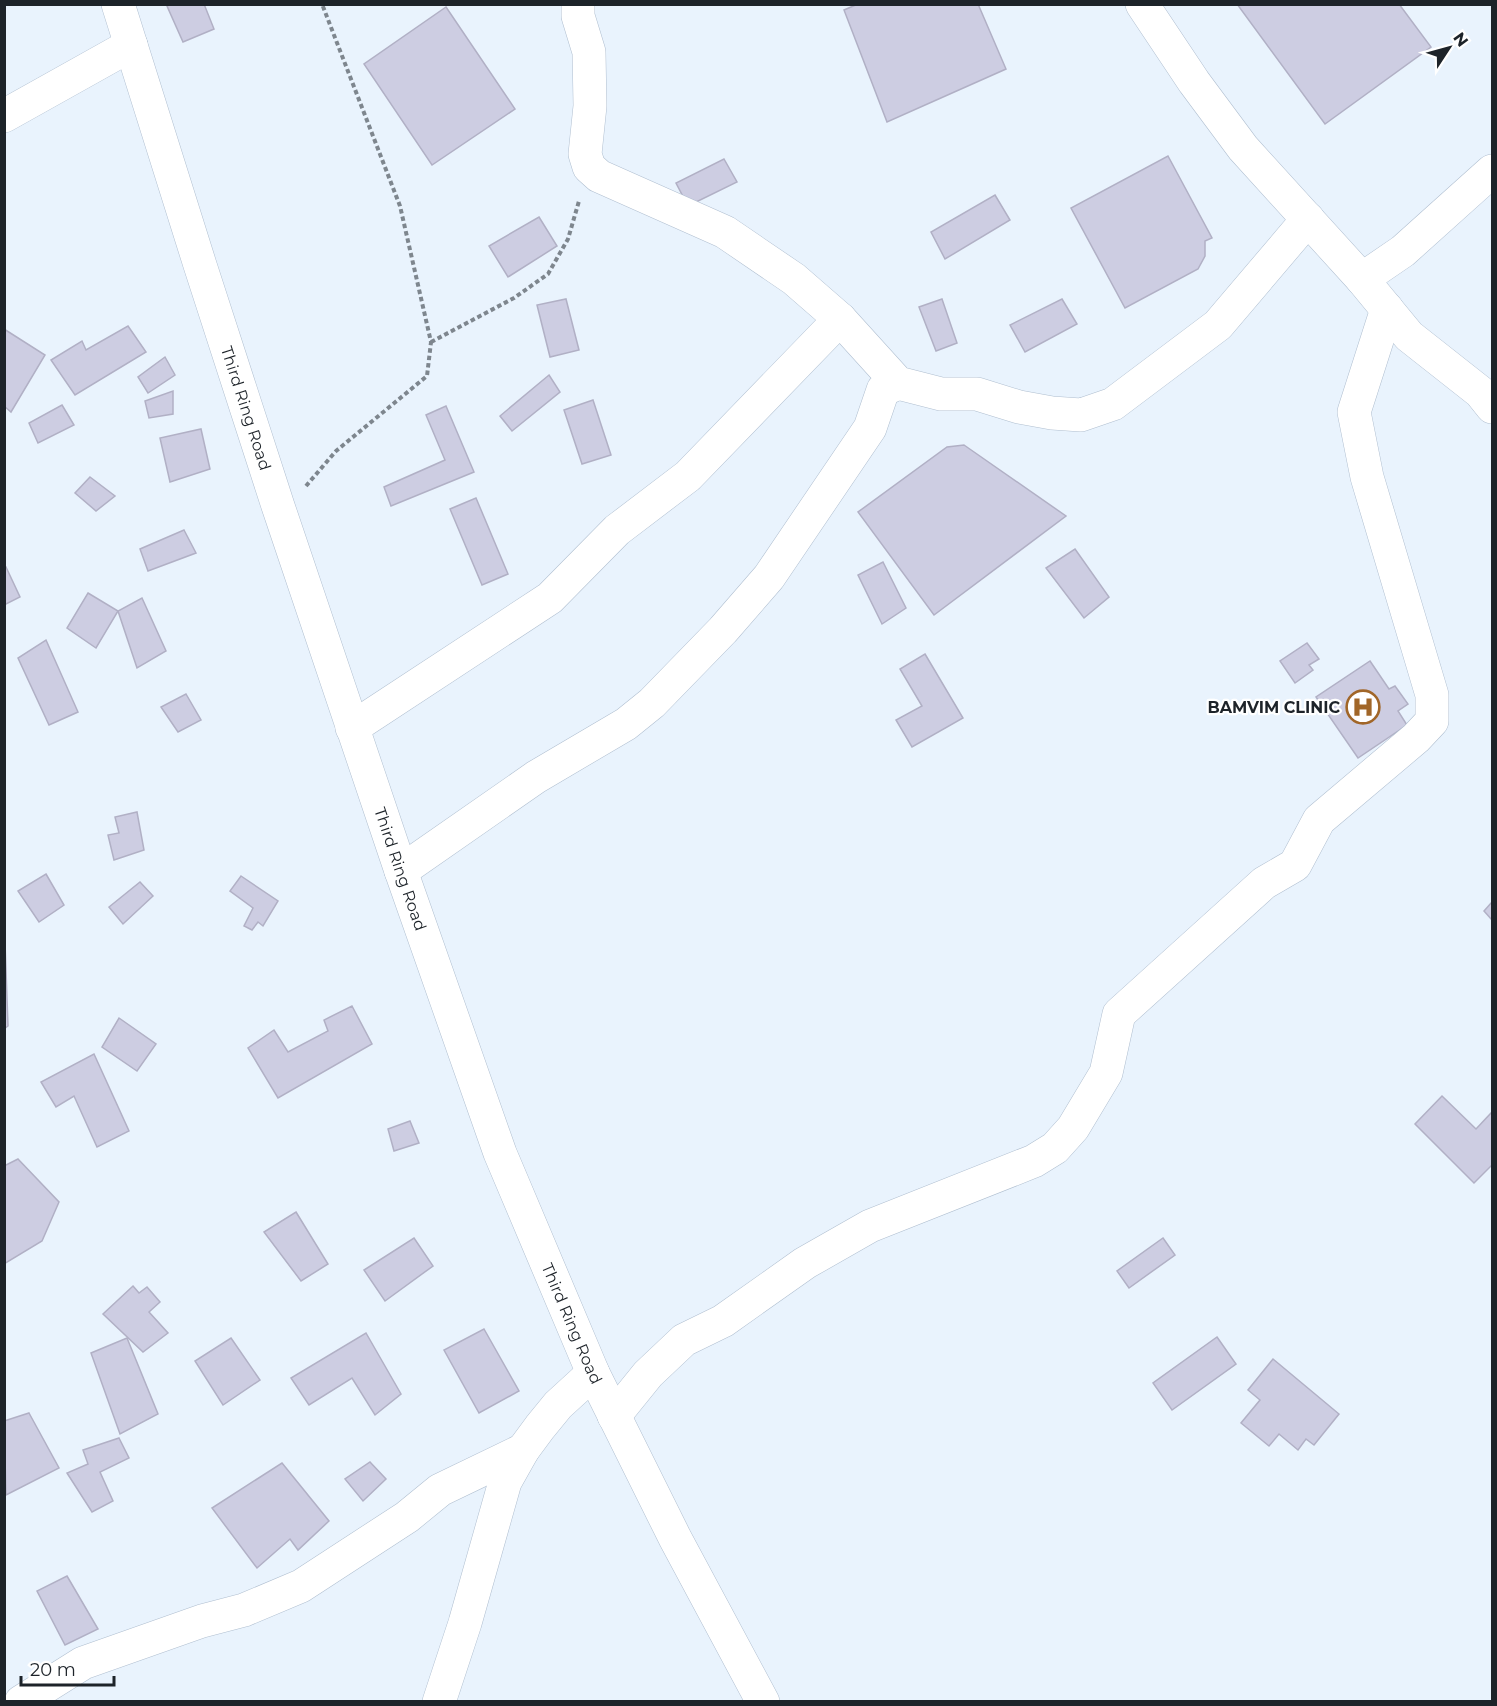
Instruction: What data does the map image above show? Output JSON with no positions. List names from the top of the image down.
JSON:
{
  "streets": {
    "street": ["Third Ring Road"]
  },
  "places": {
    "hospital": ["BAMVIM CLINIC"]
  },
  "scale_bar": "20 m",
  "north": "top right"
}
